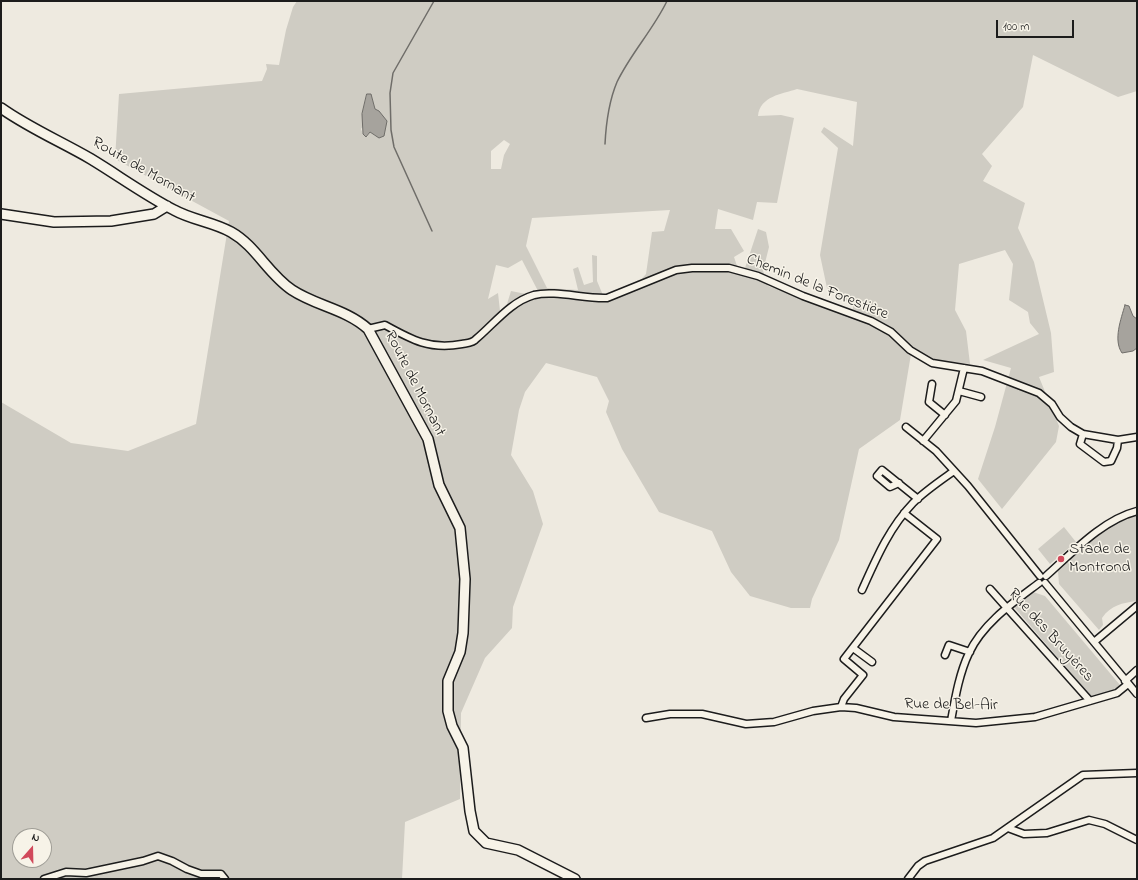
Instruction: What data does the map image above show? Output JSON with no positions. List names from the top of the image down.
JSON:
{
  "streets": {
    "main road": ["Route de Mornant"],
    "street": ["Chemin de la Forestière", "Rue des Bruyères", "Rue de Bel-Air"]
  },
  "crossings": [
    ["Route de Mornant", "Chemin de la Forestière"],
    ["Rue des Bruyères", "Rue de Bel-Air"]
  ],
  "places": ["Stade de Montrond"],
  "scale_bar": "100 m",
  "north": "top"
}
